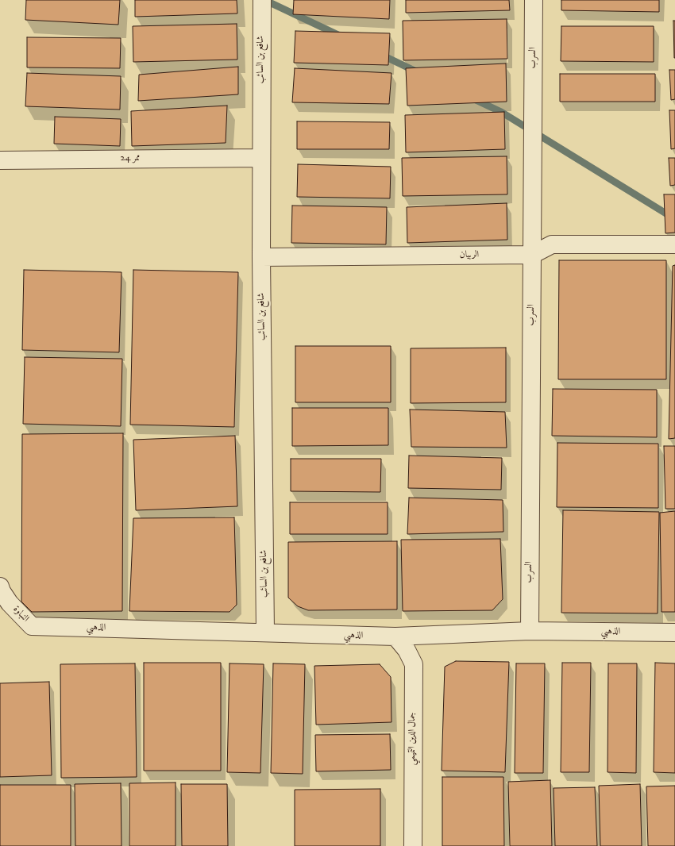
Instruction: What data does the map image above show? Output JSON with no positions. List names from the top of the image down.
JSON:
{
  "streets": {
    "street": [
      "السرب",
      "شافع بن السائب",
      "ممر 24",
      "الربيان",
      "النباوة",
      "الذهبي",
      "جمال الدين التميمي"
    ]
  },
  "crossings": [
    ["السرب", "الربيان"],
    ["السرب", "الذهبي"],
    ["شافع بن السائب", "ممر 24"],
    ["شافع بن السائب", "الربيان"],
    ["شافع بن السائب", "الذهبي"],
    ["النباوة", "الذهبي"],
    ["الذهبي", "جمال الدين التميمي"]
  ]
}
